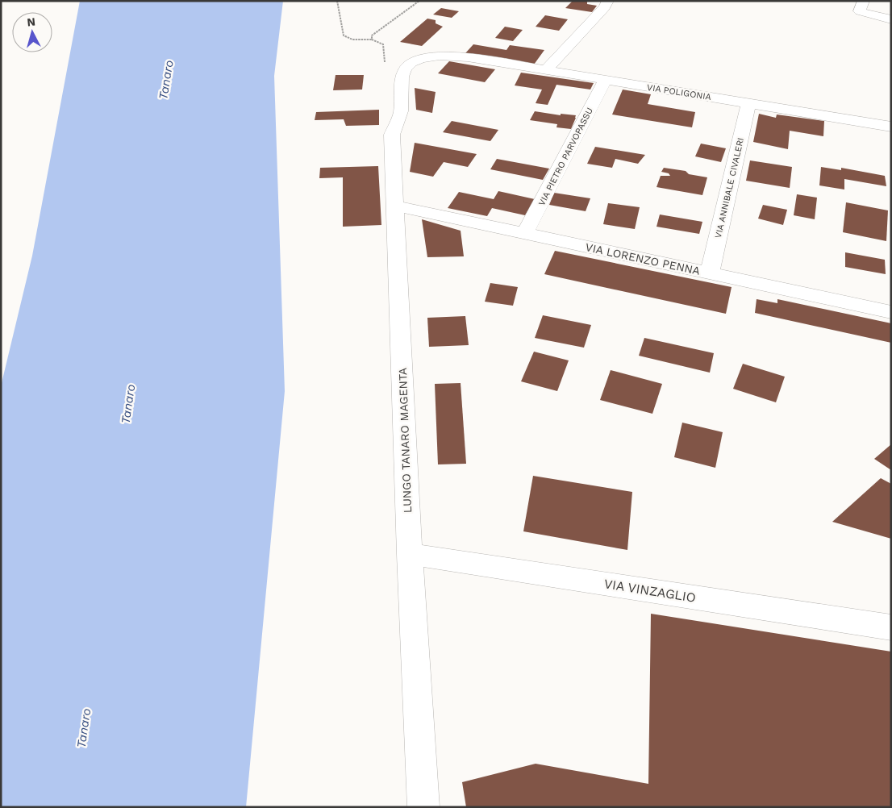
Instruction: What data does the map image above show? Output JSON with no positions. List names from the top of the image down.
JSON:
{
  "streets": {
    "street": [
      "VIA POLIGONIA",
      "VIA PIETRO PARVOPASSU",
      "VIA ANNIBALE CIVALERI",
      "VIA LORENZO PENNA",
      "LUNGO TANARO MAGENTA",
      "VIA VINZAGLIO"
    ]
  },
  "crossings": [
    ["VIA POLIGONIA", "VIA PIETRO PARVOPASSU"],
    ["VIA POLIGONIA", "VIA ANNIBALE CIVALERI"],
    ["VIA POLIGONIA", "LUNGO TANARO MAGENTA"],
    ["VIA PIETRO PARVOPASSU", "VIA LORENZO PENNA"],
    ["VIA ANNIBALE CIVALERI", "VIA LORENZO PENNA"],
    ["VIA LORENZO PENNA", "LUNGO TANARO MAGENTA"],
    ["LUNGO TANARO MAGENTA", "VIA VINZAGLIO"]
  ],
  "water": ["Tanaro"],
  "north": "top"
}
